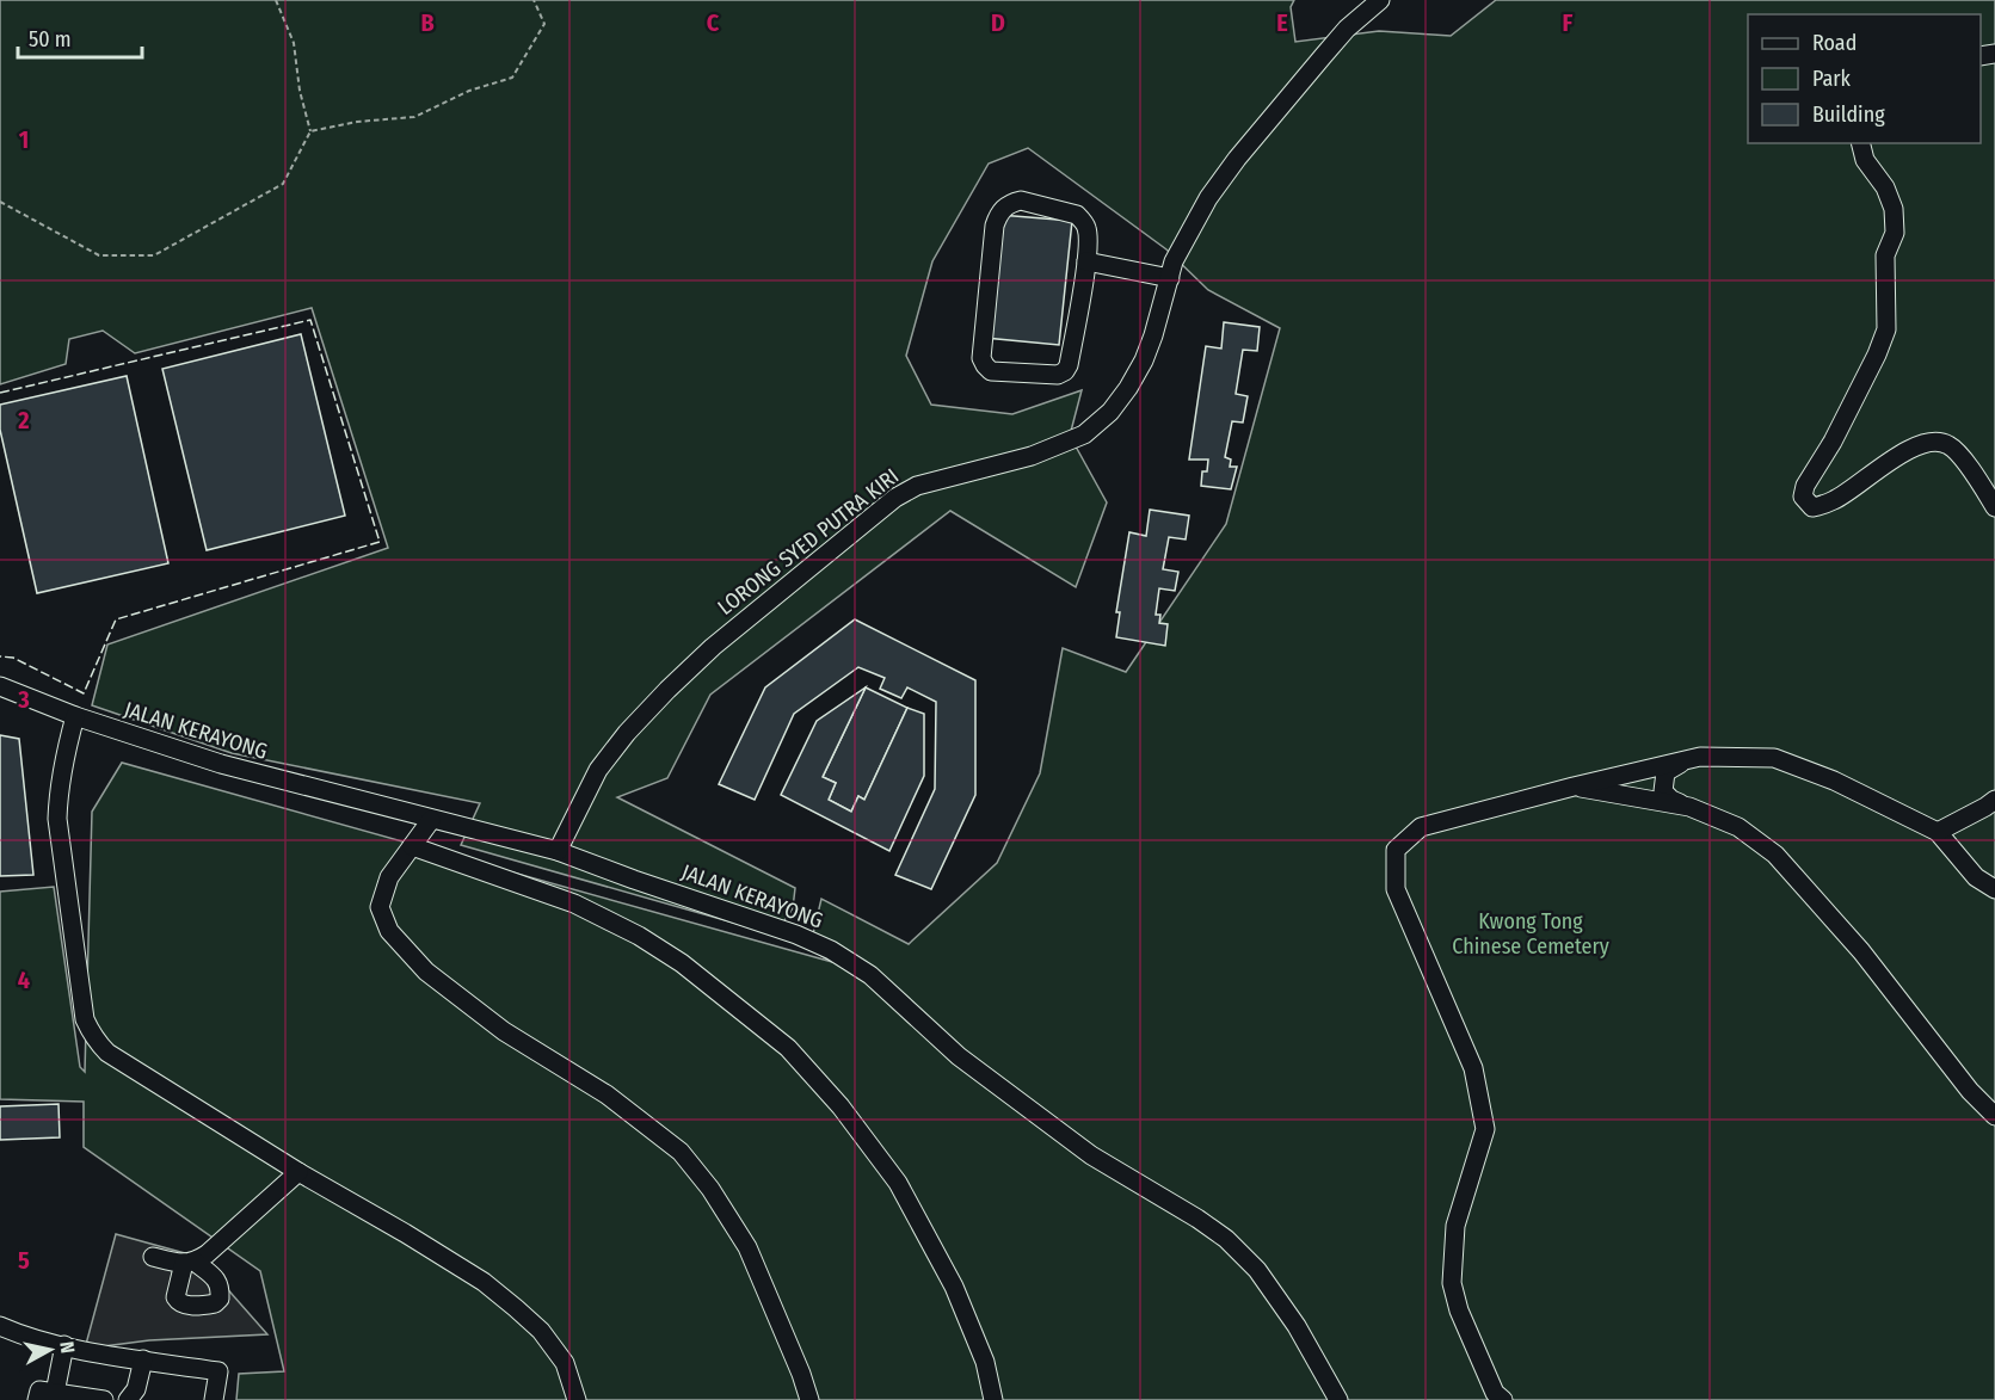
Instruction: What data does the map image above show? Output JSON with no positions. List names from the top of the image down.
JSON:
{
  "streets": {
    "street": ["LORONG SYED PUTRA KIRI", "JALAN KERAYONG"]
  },
  "crossings": [
    ["LORONG SYED PUTRA KIRI", "JALAN KERAYONG"]
  ],
  "parks": ["Kwong Tong Chinese Cemetery"],
  "legend": ["Road", "Park", "Building"],
  "scale_bar": "50 m",
  "north": "right",
  "grid": {
    "columns": [
      "B",
      "C",
      "D",
      "E",
      "F"
    ],
    "rows": [
      "1",
      "2",
      "3",
      "4",
      "5"
    ]
  }
}
